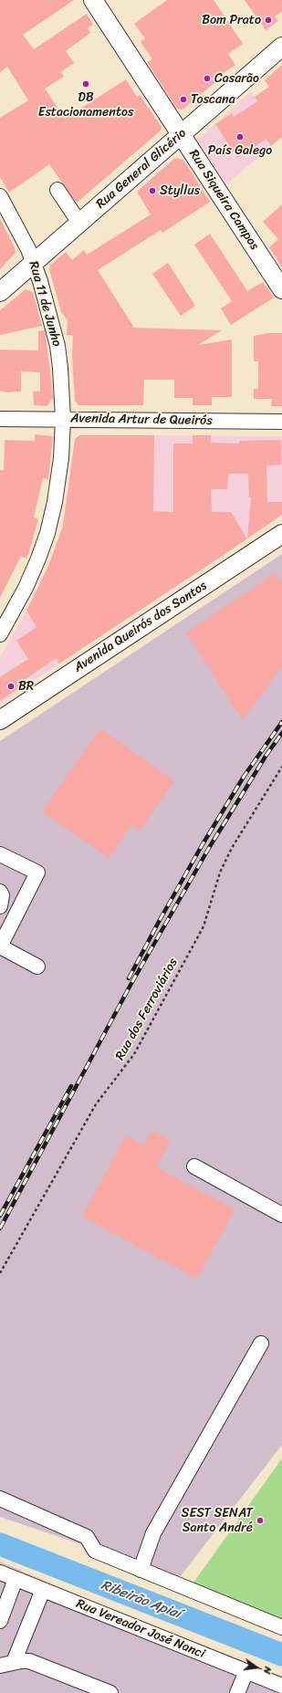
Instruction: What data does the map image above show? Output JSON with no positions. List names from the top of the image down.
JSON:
{
  "streets": {
    "main road": ["Rua General Glicério", "Rua Siqueira Campos", "Avenida Queirós dos Santos"],
    "street": ["Rua 11 de Junho", "Avenida Artur de Queirós", "Rua Vereador José Nanci"],
    "path": ["Rua dos Ferroviários"]
  },
  "crossings": [
    ["Rua General Glicério", "Rua Siqueira Campos"],
    ["Rua General Glicério", "Rua 11 de Junho"],
    ["Rua 11 de Junho", "Avenida Artur de Queirós"]
  ],
  "water": ["Ribeirão Apiaí"],
  "places": [
    "Bom Prato",
    "Casarão",
    "DB Estacionamentos",
    "Toscana",
    "País Galego",
    "Styllus",
    "BR",
    "SEST SENAT Santo André"
  ],
  "north": "right"
}
